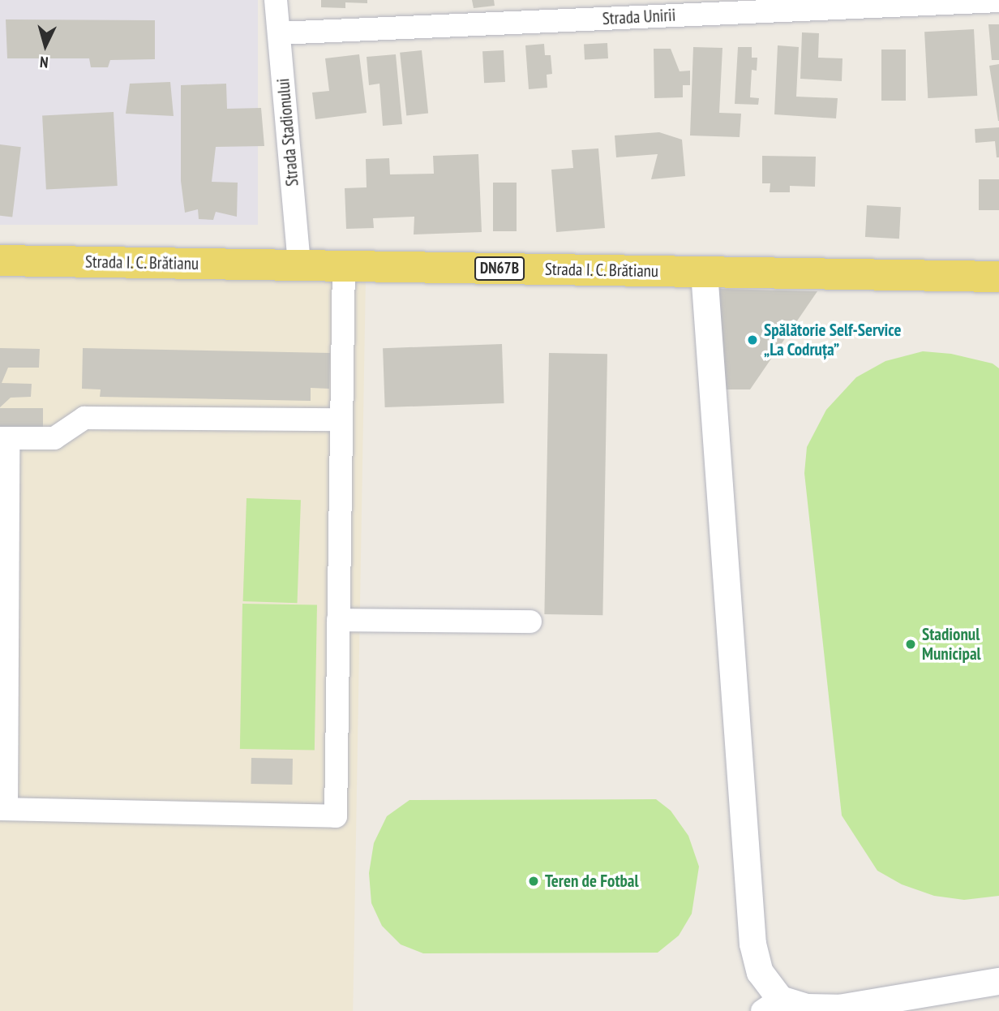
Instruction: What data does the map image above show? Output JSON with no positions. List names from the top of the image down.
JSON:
{
  "streets": {
    "main road": ["Strada I. C. Brătianu", "DN67B"],
    "street": ["Strada Unirii", "Strada Stadionului"]
  },
  "crossings": [
    ["Strada Unirii", "Strada Stadionului"],
    ["Strada Stadionului", "Strada I. C. Brătianu"]
  ],
  "places": ["Spălătorie Self-Service „La Codruța”", "Stadionul Municipal", "Teren de Fotbal"],
  "north": "bottom"
}
